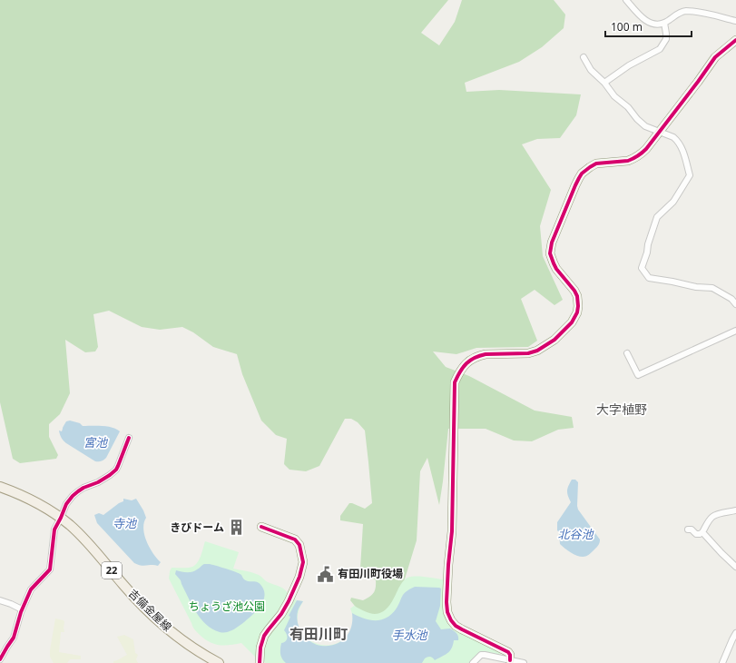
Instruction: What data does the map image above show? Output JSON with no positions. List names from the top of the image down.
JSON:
{
  "streets": {
    "main road": ["22", "吉備金屋線"]
  },
  "districts": ["大字植野", "有田川町"],
  "water": [
    "宮池",
    "寺池",
    "北谷池",
    "手水池"
  ],
  "parks": ["ちょうざ池公園"],
  "places": {
    "building": ["きびドーム"],
    "public building": ["有田川町役場"]
  },
  "scale_bar": "100 m"
}
